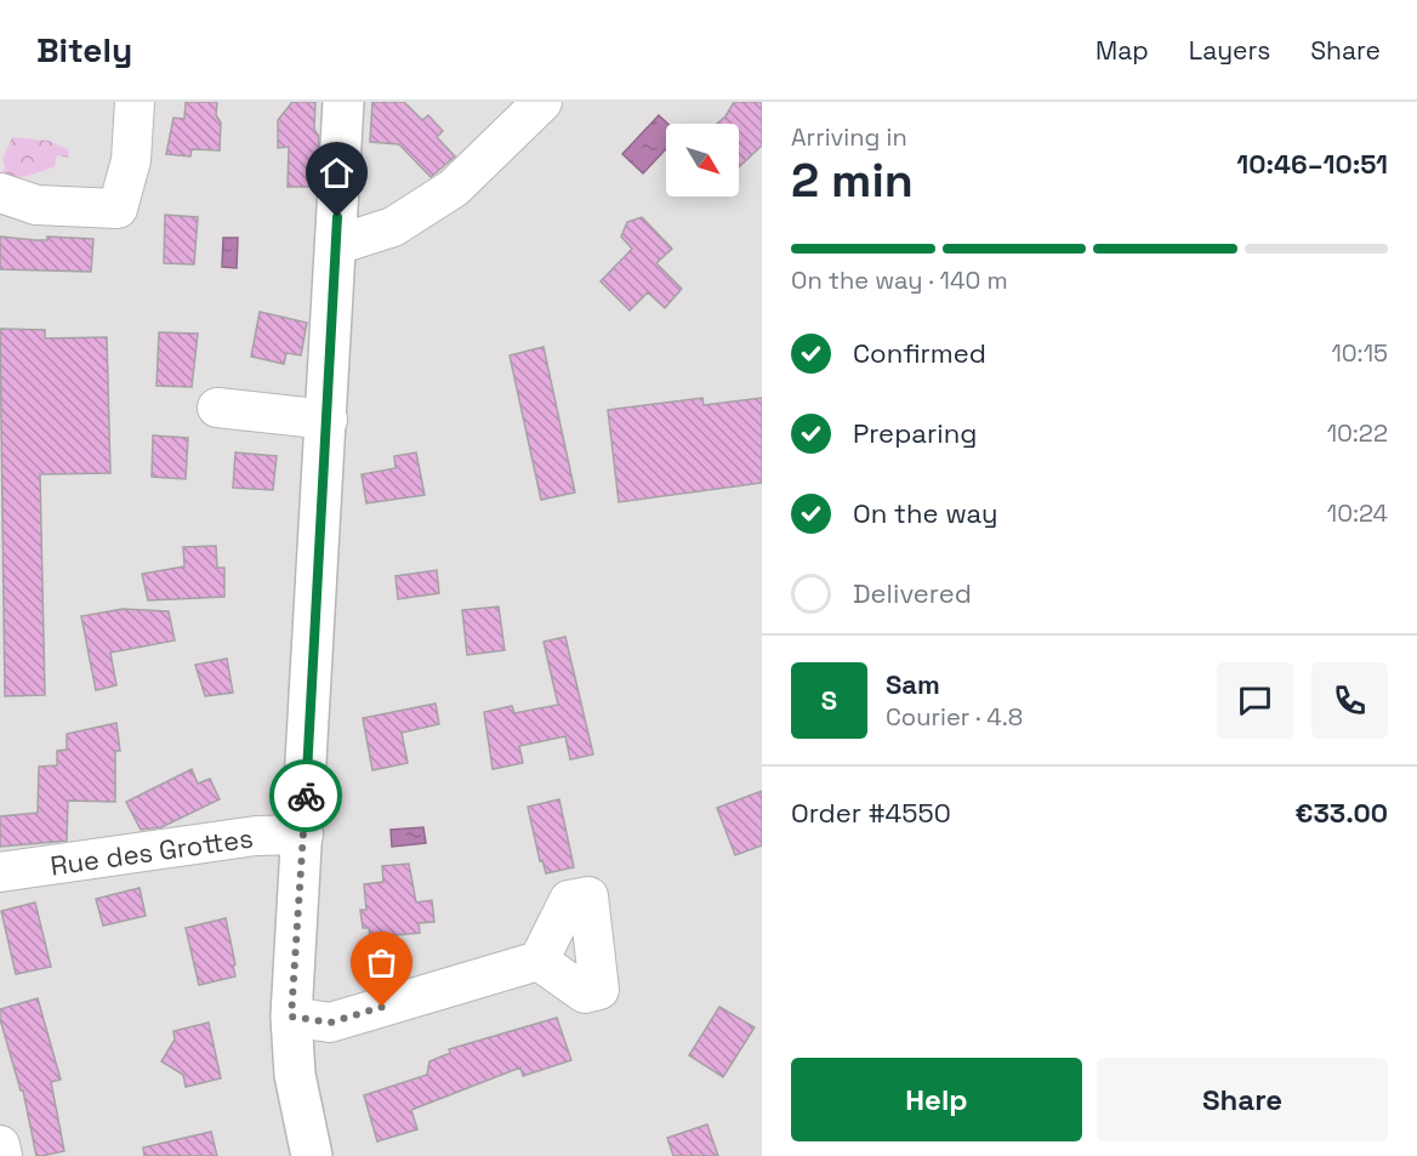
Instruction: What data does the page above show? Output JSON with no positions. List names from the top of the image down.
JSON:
{
  "streets": {
    "street": ["Rue des Grottes"]
  },
  "north": "bottom right",
  "page": {
    "header": "Bitely",
    "nav": ["Map", "Layers", "Share"],
    "heading": ["2 min", "Arriving in", "10:46–10:51"],
    "panel": [
      "Sam",
      "Courier · 4.8",
      "Order #4550",
      "€33.00"
    ],
    "bar": "On the way · 140 m",
    "list": [
      ["Confirmed", "10:15"],
      ["Preparing", "10:22"],
      ["On the way", "10:24"],
      "Delivered"
    ],
    "round": "S",
    "buttons": ["Help", "Share"]
  }
}
